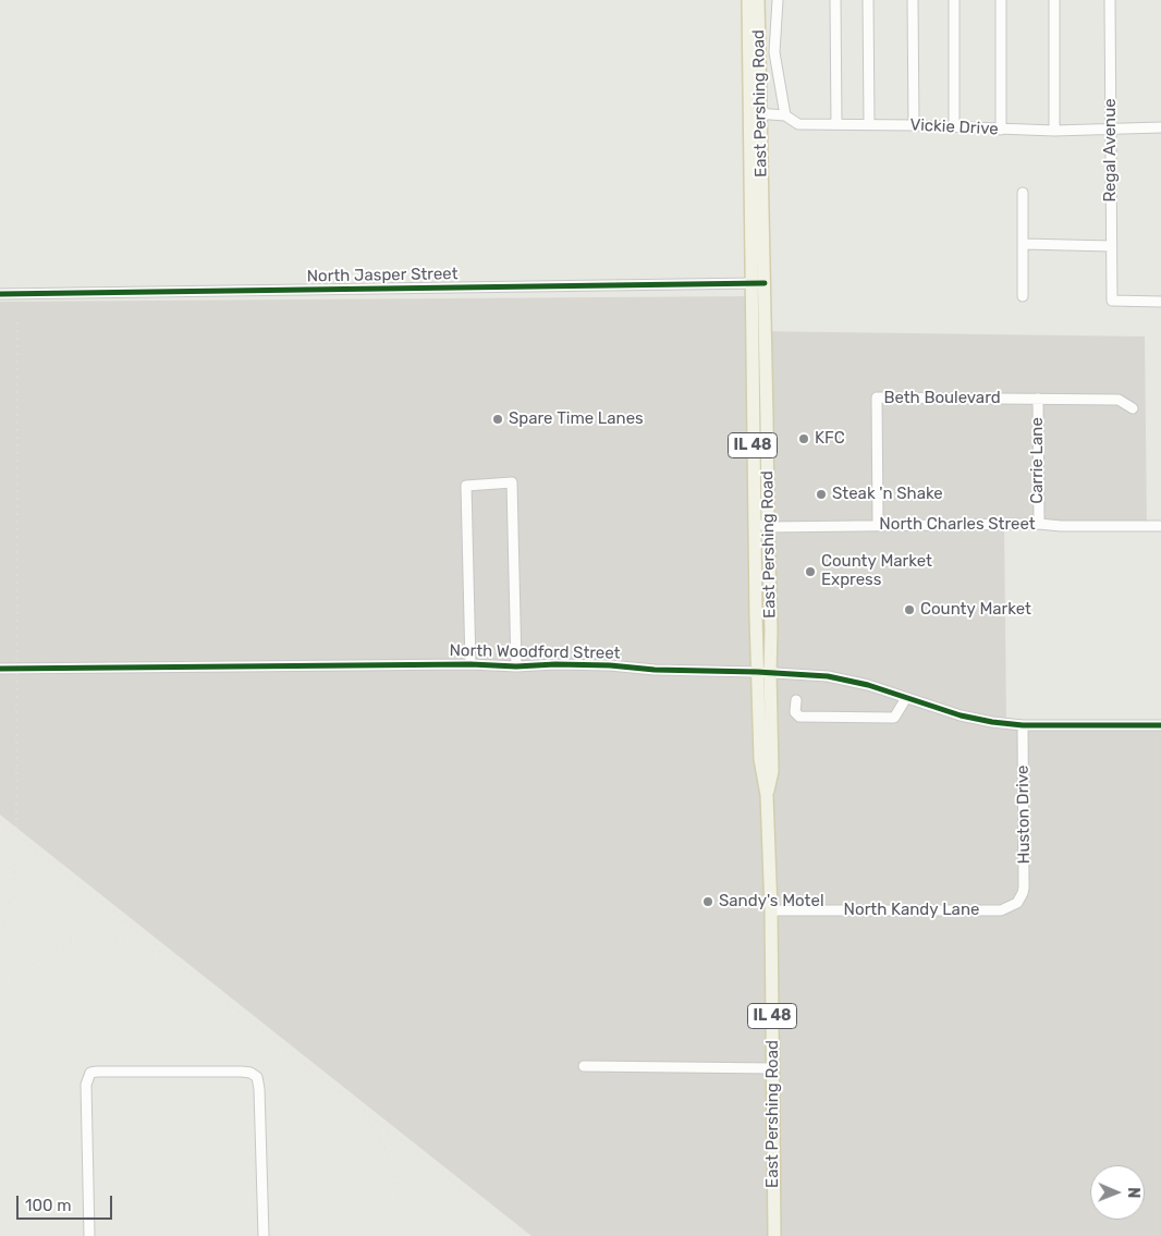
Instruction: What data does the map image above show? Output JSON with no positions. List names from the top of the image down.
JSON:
{
  "streets": {
    "main road": ["East Pershing Road", "IL 48"],
    "street": [
      "Vickie Drive",
      "Regal Avenue",
      "North Jasper Street",
      "Beth Boulevard",
      "Carrie Lane",
      "North Charles Street",
      "North Woodford Street",
      "Huston Drive",
      "North Kandy Lane"
    ]
  },
  "crossings": [
    ["East Pershing Road", "Vickie Drive"],
    ["East Pershing Road", "North Jasper Street"],
    ["East Pershing Road", "North Charles Street"],
    ["East Pershing Road", "North Woodford Street"],
    ["East Pershing Road", "North Kandy Lane"],
    ["Vickie Drive", "Regal Avenue"],
    ["Beth Boulevard", "Carrie Lane"],
    ["Beth Boulevard", "North Charles Street"],
    ["Carrie Lane", "North Charles Street"],
    ["North Woodford Street", "Huston Drive"],
    ["Huston Drive", "North Kandy Lane"]
  ],
  "places": [
    "Spare Time Lanes",
    "KFC",
    "Steak 'n Shake",
    "County Market Express",
    "County Market",
    "Sandy's Motel"
  ],
  "scale_bar": "100 m",
  "north": "right"
}
